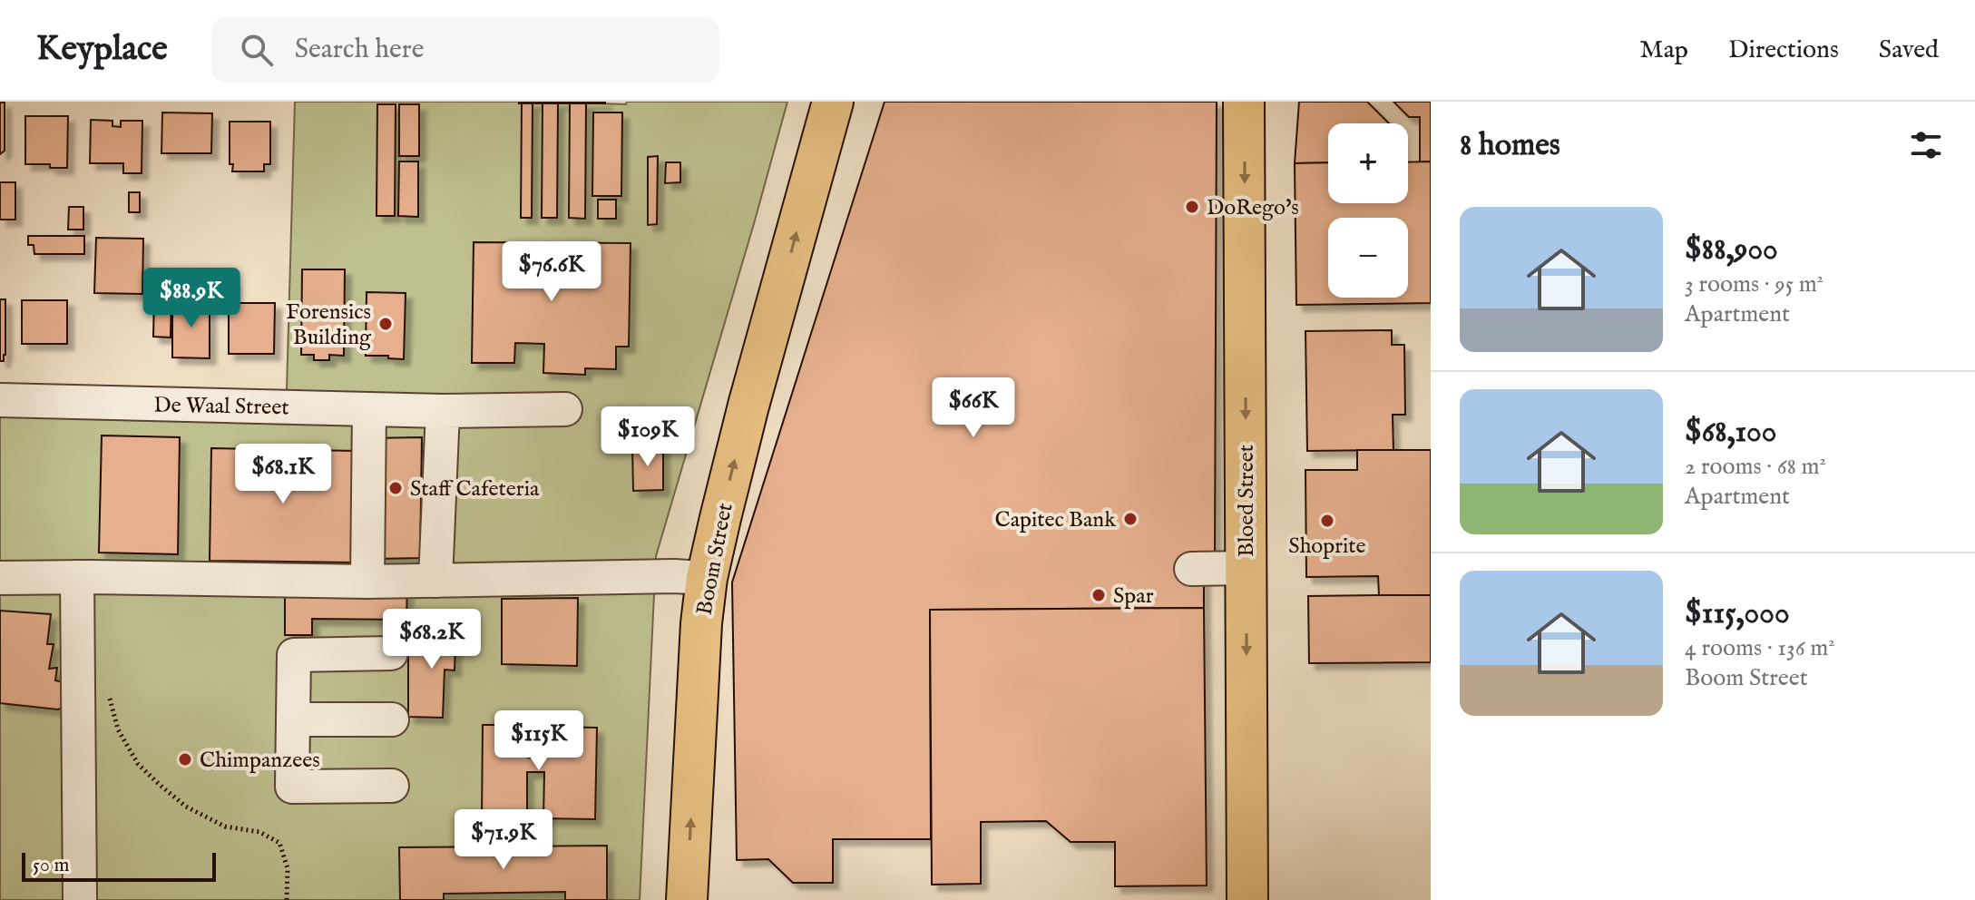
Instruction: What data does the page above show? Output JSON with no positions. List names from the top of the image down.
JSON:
{
  "streets": {
    "main road": ["Bloed Street", "Boom Street"],
    "lane": ["De Waal Street"]
  },
  "one_way": ["Bloed Street", "Boom Street"],
  "places": [
    "DoRego's",
    "Forensics Building",
    "Staff Cafeteria",
    "Capitec Bank",
    "Shoprite",
    "Spar",
    "Chimpanzees"
  ],
  "scale_bar": "50 m",
  "page": {
    "header": "Keyplace",
    "search": "Search here",
    "nav": ["Map", "Directions", "Saved"],
    "heading": "8 homes",
    "map_buttons": ["+", "−"],
    "list": [
      {
        "name": "$88,900",
        "note": "3 rooms · 95 m² · Apartment"
      },
      {
        "name": "$68,100",
        "note": "2 rooms · 68 m² · Apartment"
      },
      {
        "name": "$115,000",
        "note": "4 rooms · 136 m² · Boom Street"
      }
    ],
    "price": [
      "$76.6K",
      "$88.9K",
      "$66K",
      "$109K",
      "$68.1K",
      "$68.2K",
      "$115K",
      "$71.9K"
    ],
    "scale": "50 m"
  }
}
